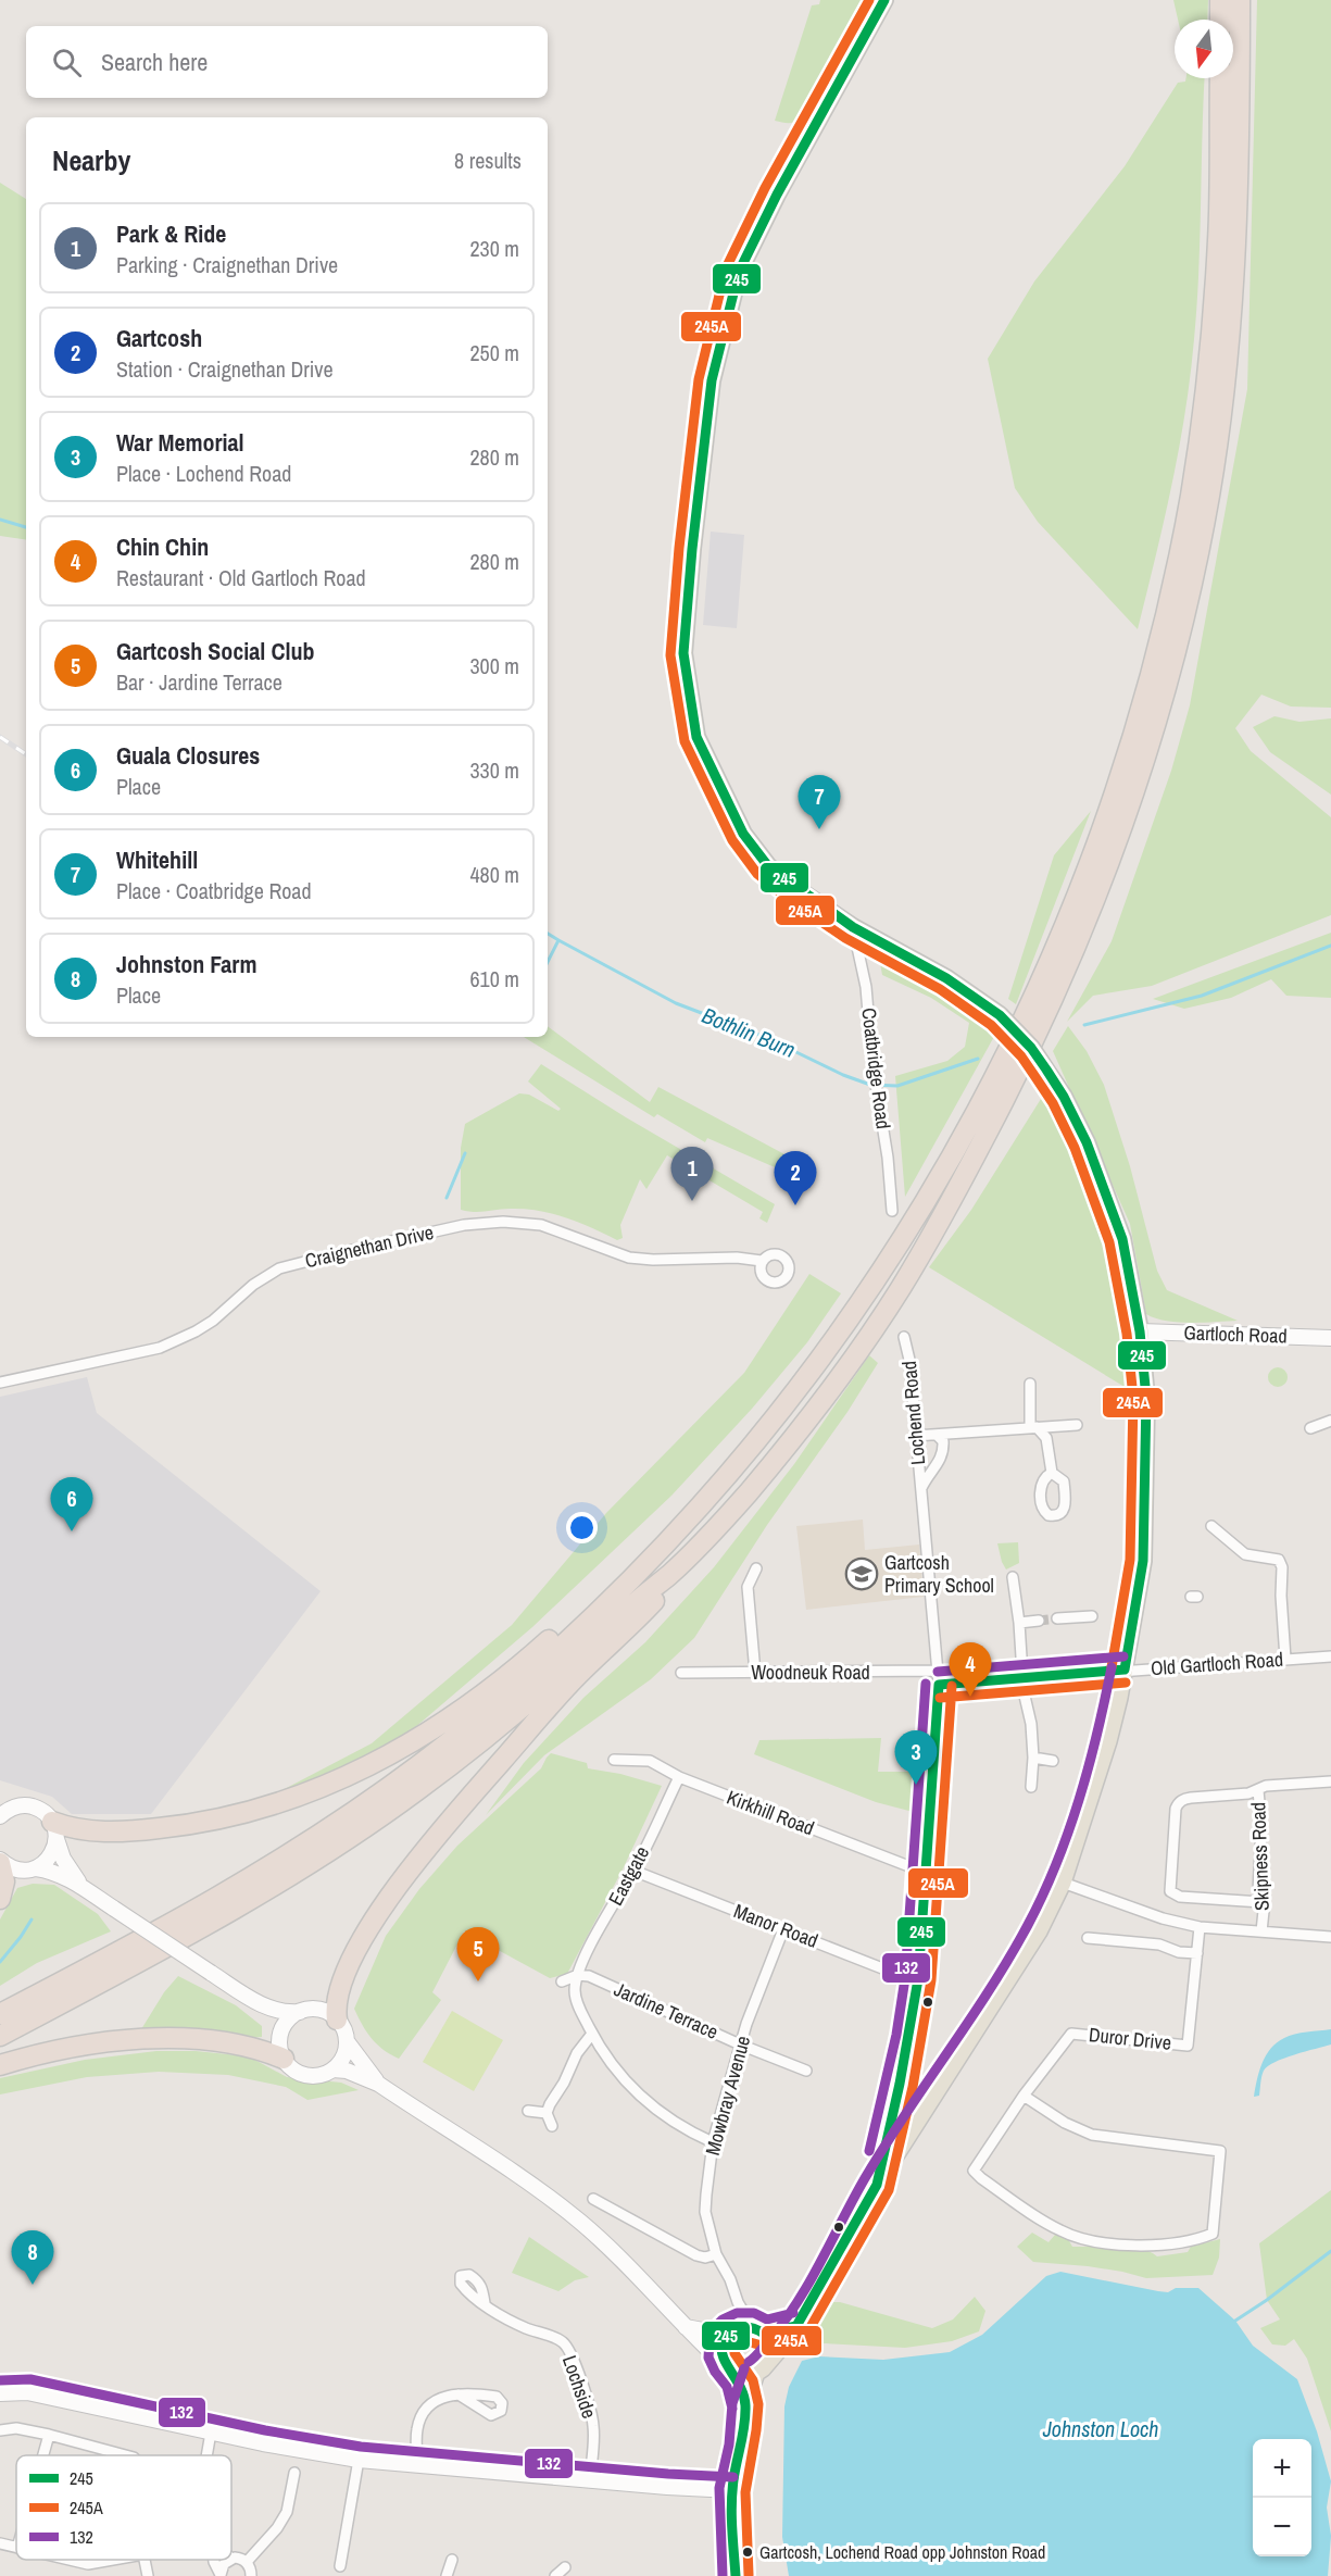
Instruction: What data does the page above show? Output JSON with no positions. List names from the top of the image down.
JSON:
{
  "streets": {
    "street": [
      "Coatbridge Road",
      "Craignethan Drive",
      "Gartloch Road",
      "Lochend Road",
      "Old Gartloch Road",
      "Woodneuk Road",
      "Kirkhill Road",
      "Skipness Road",
      "Eastgate",
      "Manor Road",
      "Jardine Terrace",
      "Duror Drive",
      "Mowbray Avenue",
      "Lochside"
    ]
  },
  "crossings": [
    ["Lochend Road", "Old Gartloch Road"],
    ["Lochend Road", "Woodneuk Road"],
    ["Lochend Road", "Kirkhill Road"],
    ["Lochend Road", "Manor Road"],
    ["Kirkhill Road", "Eastgate"],
    ["Eastgate", "Manor Road"],
    ["Eastgate", "Jardine Terrace"],
    ["Manor Road", "Mowbray Avenue"],
    ["Jardine Terrace", "Mowbray Avenue"]
  ],
  "water": ["Bothlin Burn", "Johnston Loch"],
  "places": {
    "school or university": ["Gartcosh Primary School"],
    "other": ["Gartcosh, Lochend Road opp Johnston Road"]
  },
  "lines": ["transit line 245", "transit line 245A", "transit line 132"],
  "legend": ["245", "245A", "132"],
  "north": "bottom",
  "page": {
    "search": "Search here",
    "heading": ["Nearby", "8 results"],
    "list": [
      {
        "mark": "1",
        "name": "Park & Ride",
        "note": "Parking · Craignethan Drive",
        "value": "230 m"
      },
      {
        "mark": "2",
        "name": "Gartcosh",
        "note": "Station · Craignethan Drive",
        "value": "250 m"
      },
      {
        "mark": "3",
        "name": "War Memorial",
        "note": "Place · Lochend Road",
        "value": "280 m"
      },
      {
        "mark": "4",
        "name": "Chin Chin",
        "note": "Restaurant · Old Gartloch Road",
        "value": "280 m"
      },
      {
        "mark": "5",
        "name": "Gartcosh Social Club",
        "note": "Bar · Jardine Terrace",
        "value": "300 m"
      },
      {
        "mark": "6",
        "name": "Guala Closures",
        "note": "Place",
        "value": "330 m"
      },
      {
        "mark": "7",
        "name": "Whitehill",
        "note": "Place · Coatbridge Road",
        "value": "480 m"
      },
      {
        "mark": "8",
        "name": "Johnston Farm",
        "note": "Place",
        "value": "610 m"
      }
    ],
    "pins": [
      "7",
      "1",
      "2",
      "6",
      "4",
      "3",
      "5",
      "8"
    ],
    "map_buttons": ["+", "−"]
  }
}
